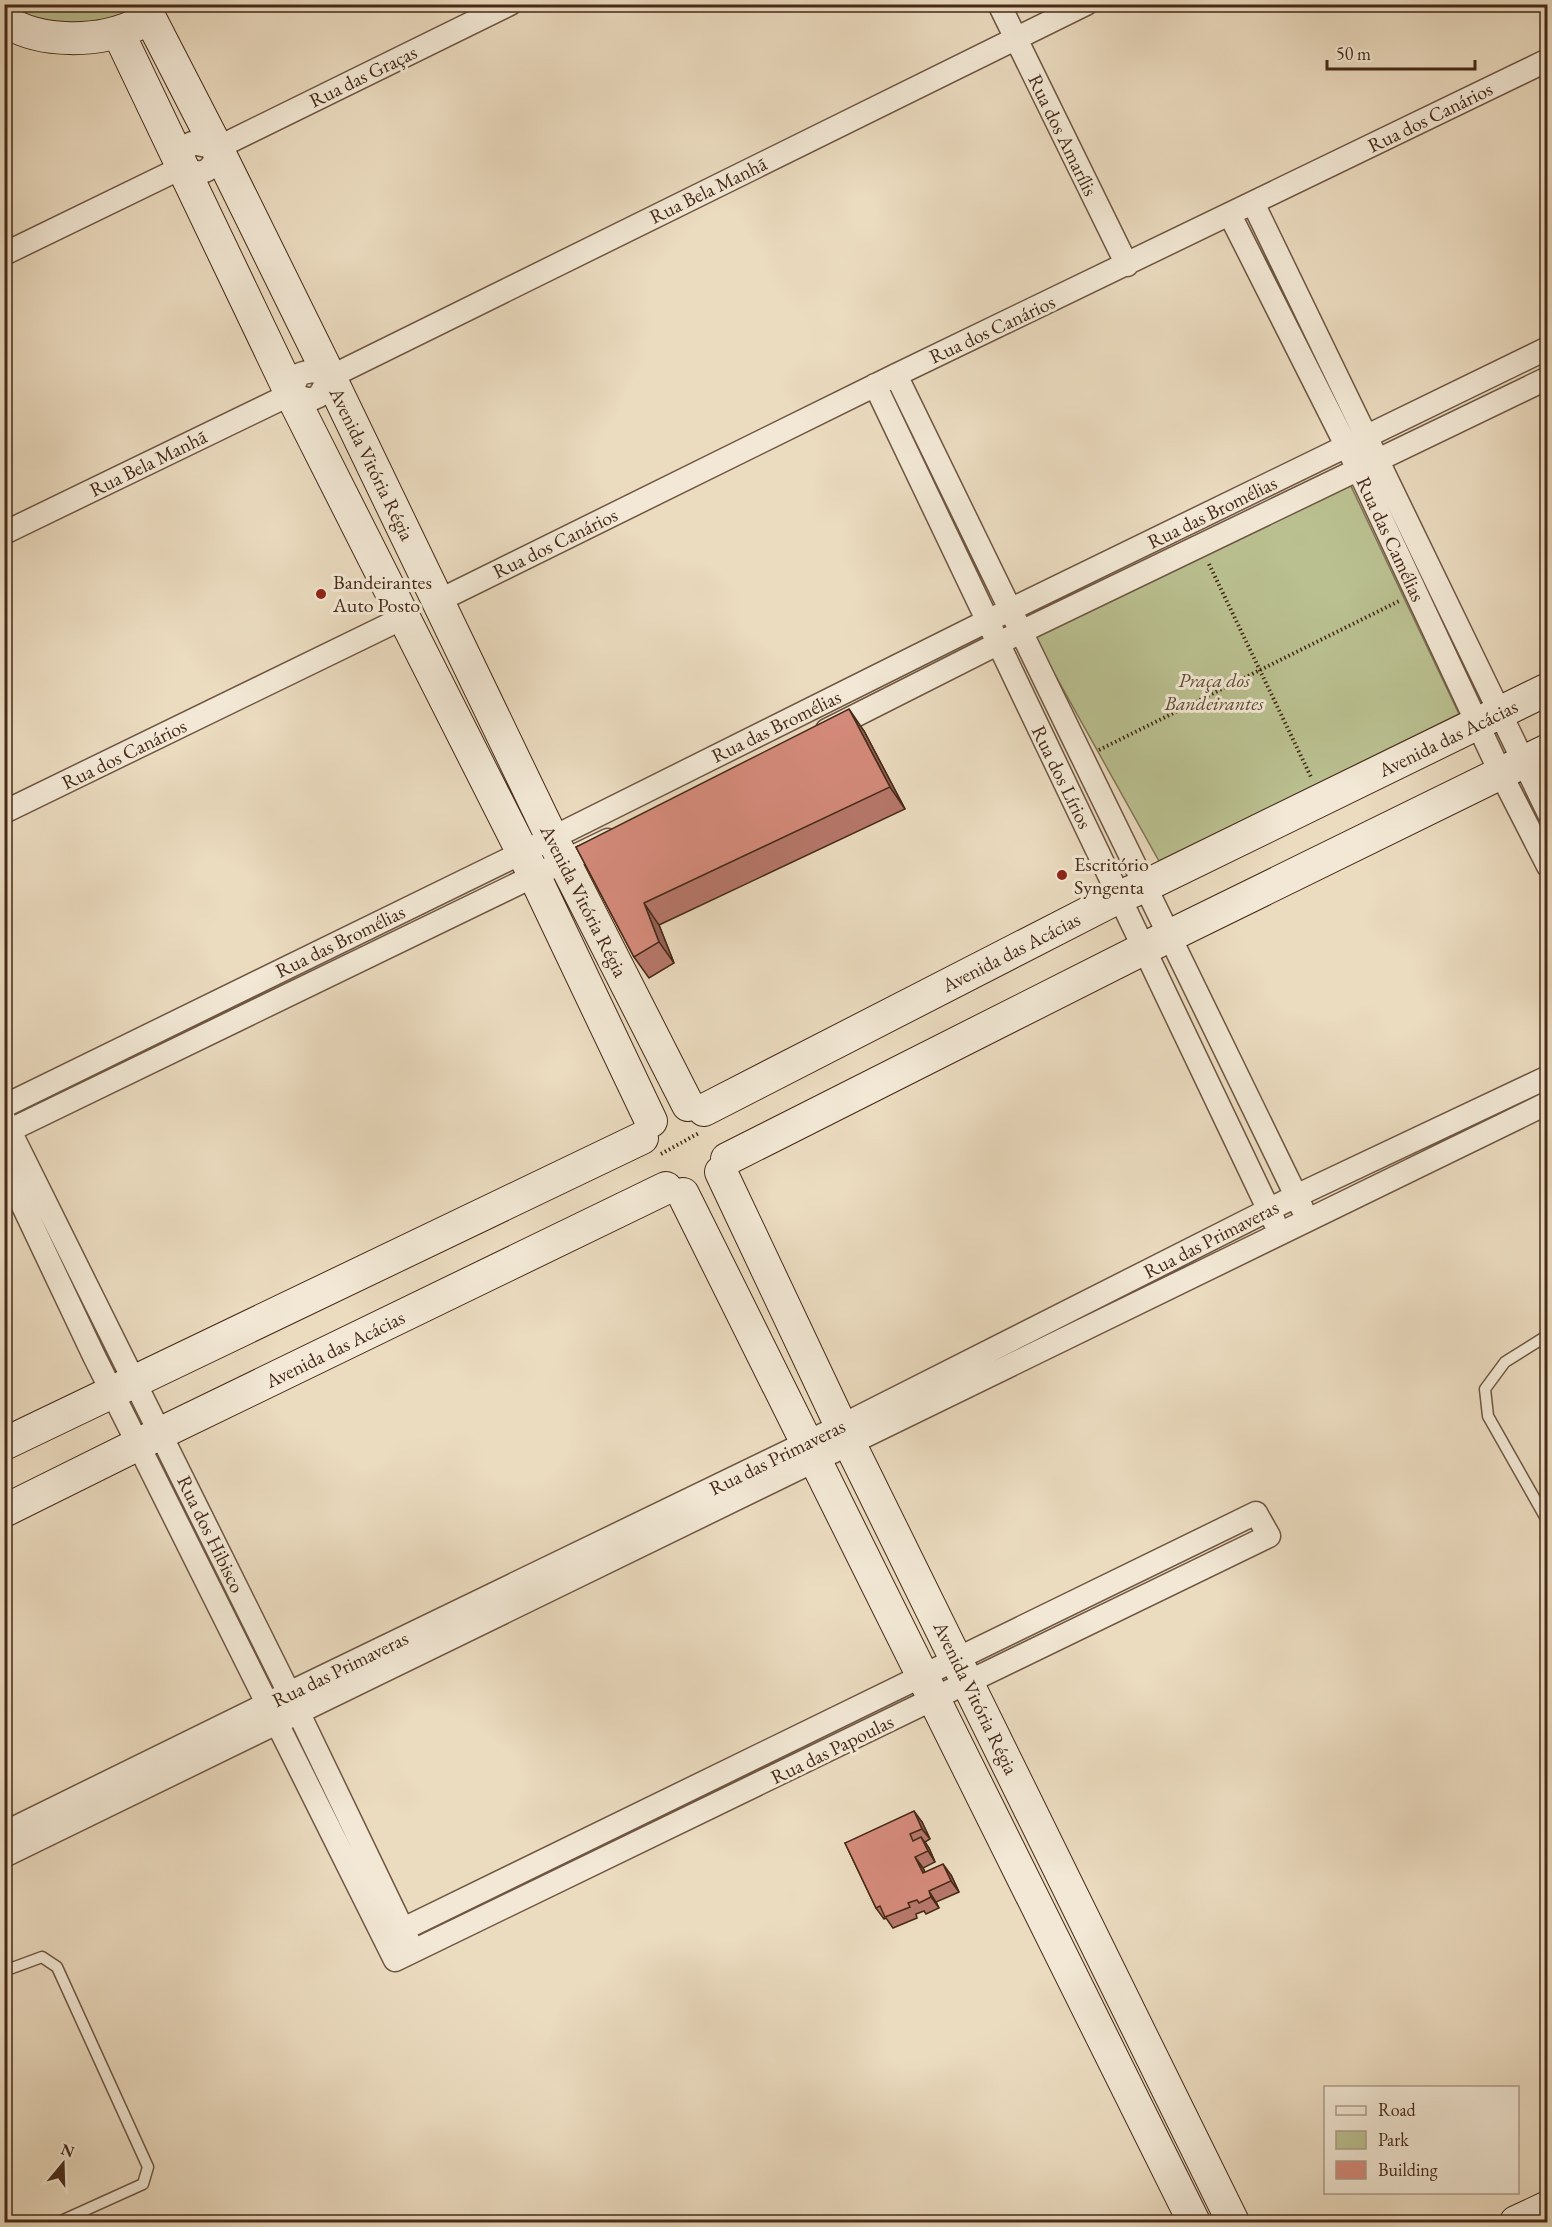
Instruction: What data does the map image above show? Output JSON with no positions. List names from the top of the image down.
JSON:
{
  "streets": {
    "street": [
      "Rua das Graças",
      "Rua dos Canários",
      "Rua dos Amarílis",
      "Rua Bela Manhã",
      "Avenida Vitória Régia",
      "Rua das Bromélias",
      "Rua das Camélias",
      "Avenida das Acácias",
      "Rua dos Lírios",
      "Rua das Primaveras",
      "Rua dos Hibisco",
      "Rua das Papoulas"
    ]
  },
  "crossings": [
    ["Rua das Graças", "Avenida Vitória Régia"],
    ["Rua dos Canários", "Rua dos Amarílis"],
    ["Rua dos Canários", "Avenida Vitória Régia"],
    ["Rua dos Canários", "Rua das Camélias"],
    ["Rua dos Canários", "Rua dos Lírios"],
    ["Rua dos Amarílis", "Rua Bela Manhã"],
    ["Rua Bela Manhã", "Avenida Vitória Régia"],
    ["Avenida Vitória Régia", "Rua das Bromélias"],
    ["Avenida Vitória Régia", "Avenida das Acácias"],
    ["Avenida Vitória Régia", "Rua das Primaveras"],
    ["Avenida Vitória Régia", "Rua das Papoulas"],
    ["Rua das Bromélias", "Rua das Camélias"],
    ["Rua das Bromélias", "Rua dos Lírios"],
    ["Rua das Bromélias", "Rua dos Hibisco"],
    ["Rua das Camélias", "Avenida das Acácias"],
    ["Avenida das Acácias", "Rua dos Lírios"],
    ["Avenida das Acácias", "Rua dos Hibisco"],
    ["Rua dos Lírios", "Rua das Primaveras"],
    ["Rua das Primaveras", "Rua dos Hibisco"],
    ["Rua dos Hibisco", "Rua das Papoulas"]
  ],
  "parks": ["Praça dos Bandeirantes"],
  "places": ["Bandeirantes Auto Posto", "Escritório Syngenta"],
  "legend": ["Road", "Park", "Building"],
  "scale_bar": "50 m",
  "north": "top"
}
